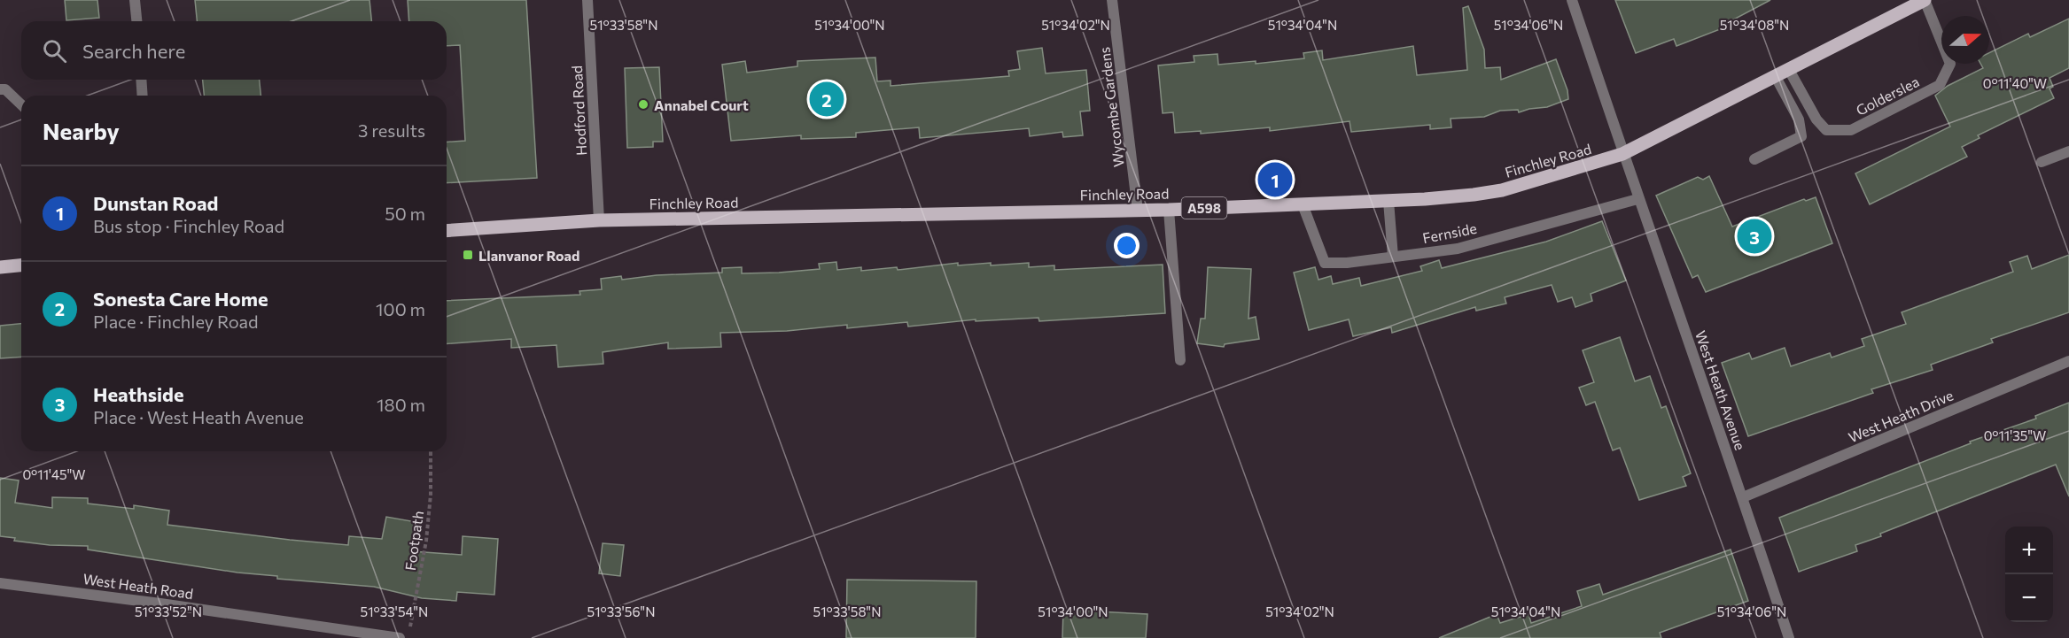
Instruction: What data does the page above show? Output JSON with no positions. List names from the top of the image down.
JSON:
{
  "streets": {
    "main road": ["Finchley Road", "A598"],
    "street": [
      "Golderslea",
      "Wycombe Gardens",
      "Hodford Road",
      "Fernside",
      "West Heath Avenue",
      "West Heath Drive",
      "West Heath Road"
    ],
    "path": ["Footpath"]
  },
  "crossings": [
    ["Golderslea", "Finchley Road"],
    ["Wycombe Gardens", "Finchley Road"],
    ["Hodford Road", "Finchley Road"],
    ["Finchley Road", "Fernside"],
    ["Finchley Road", "West Heath Avenue"],
    ["Fernside", "West Heath Avenue"],
    ["West Heath Avenue", "West Heath Drive"]
  ],
  "places": {
    "other": ["Annabel Court"],
    "transit": ["Llanvanor Road"]
  },
  "north": "right",
  "page": {
    "search": "Search here",
    "pins": ["2", "1", "3"],
    "heading": ["Nearby", "3 results"],
    "list": [
      {
        "mark": "1",
        "name": "Dunstan Road",
        "note": "Bus stop · Finchley Road",
        "value": "50 m"
      },
      {
        "mark": "2",
        "name": "Sonesta Care Home",
        "note": "Place · Finchley Road",
        "value": "100 m"
      },
      {
        "mark": "3",
        "name": "Heathside",
        "note": "Place · West Heath Avenue",
        "value": "180 m"
      }
    ],
    "map_buttons": ["+", "−"]
  },
  "coordinates": [
    "51°33'58\"N",
    "51°34'00\"N",
    "51°34'02\"N",
    "51°34'08\"N",
    "51°34'04\"N",
    "51°34'06\"N",
    "0°11'40\"W",
    "0°11'35\"W",
    "0°11'45\"W",
    "51°33'52\"N",
    "51°33'54\"N",
    "51°33'56\"N"
  ]
}
